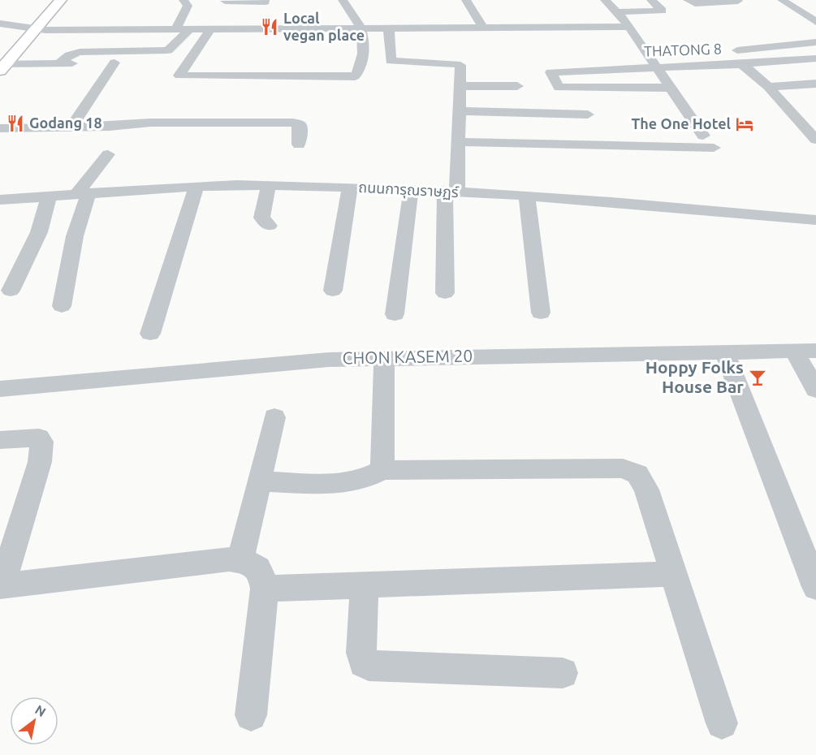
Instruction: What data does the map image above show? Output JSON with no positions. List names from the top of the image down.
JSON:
{
  "streets": {
    "street": ["THATONG 8", "ถนนการุณราษฏร์", "CHON KASEM 20"]
  },
  "places": {
    "restaurant": ["Local vegan place", "Godang 18"],
    "hotel": ["The One Hotel"],
    "bar": ["Hoppy Folks House Bar"]
  },
  "north": "top right"
}
